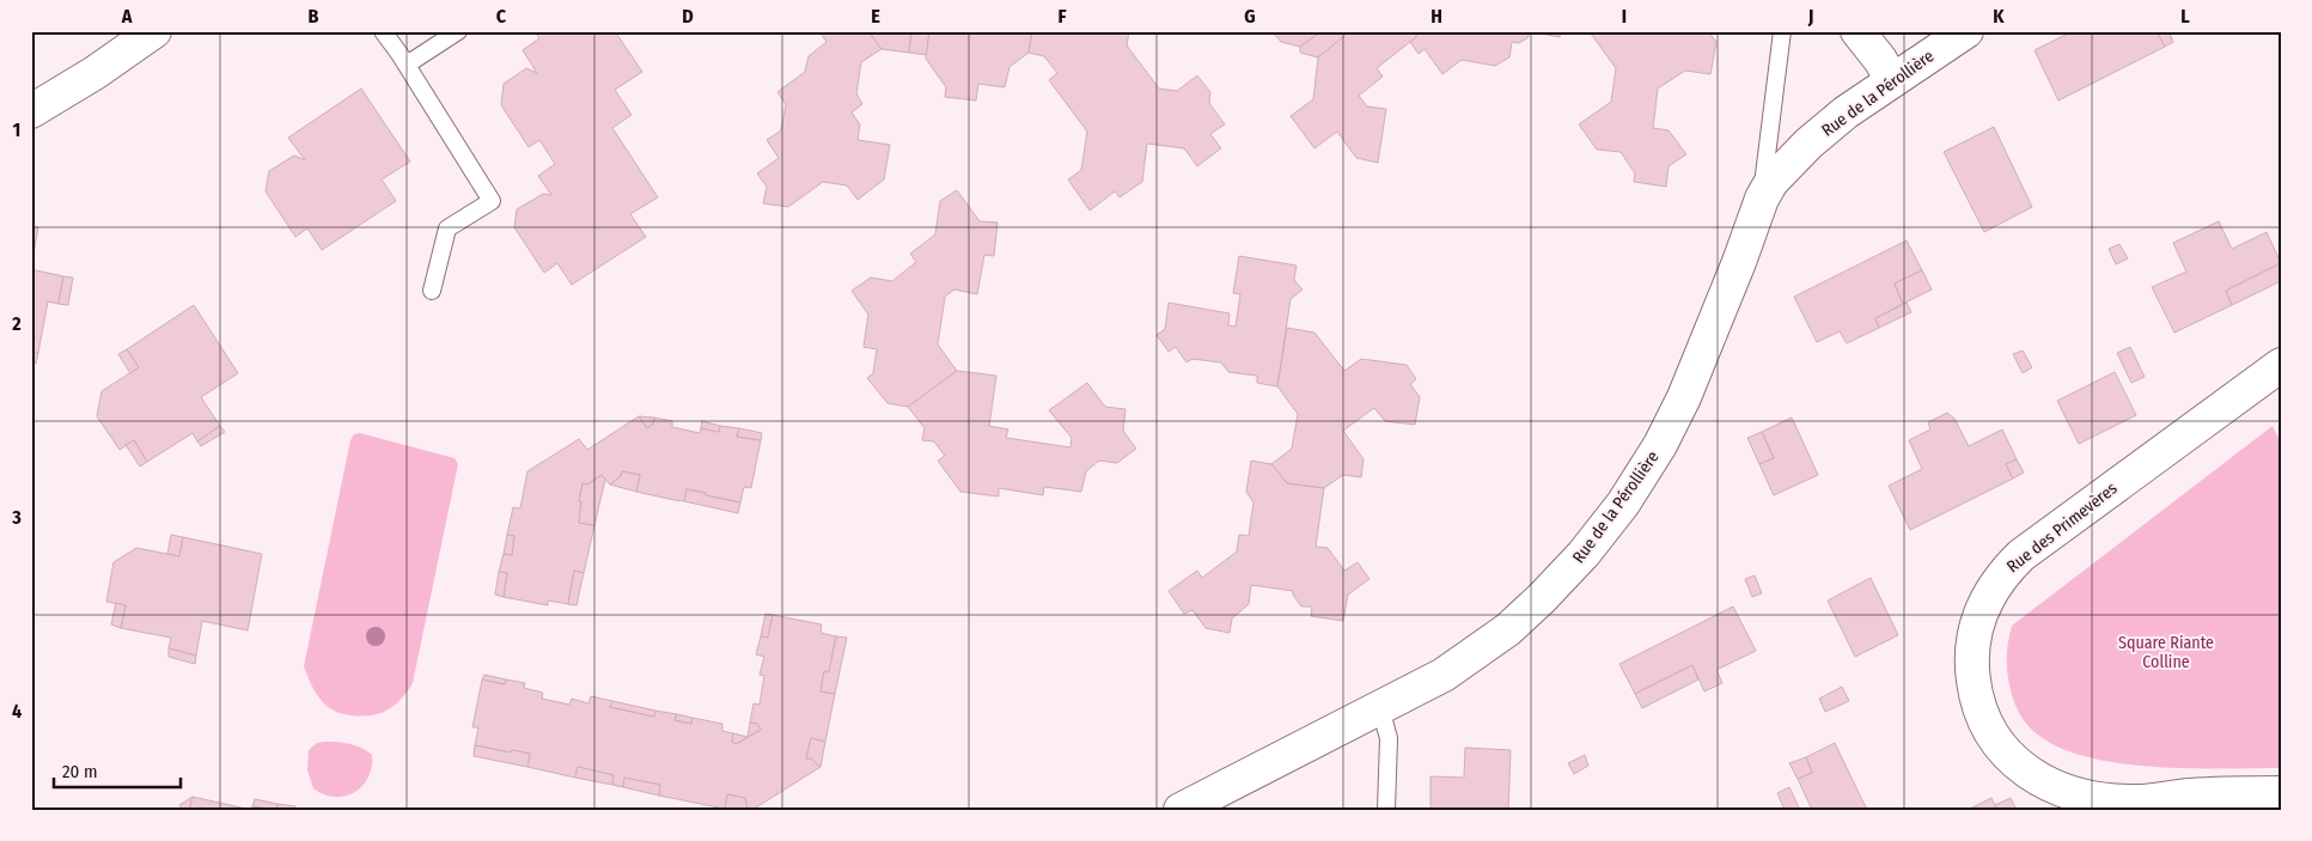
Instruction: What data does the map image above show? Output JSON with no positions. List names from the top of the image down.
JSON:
{
  "streets": {
    "street": ["Rue de la Pérollière", "Rue des Primevères"]
  },
  "parks": ["Square Riante Colline"],
  "scale_bar": "20 m",
  "grid": {
    "columns": [
      "A",
      "B",
      "C",
      "D",
      "E",
      "F",
      "G",
      "H",
      "I",
      "J",
      "K",
      "L"
    ],
    "rows": [
      "1",
      "2",
      "3",
      "4"
    ]
  }
}
